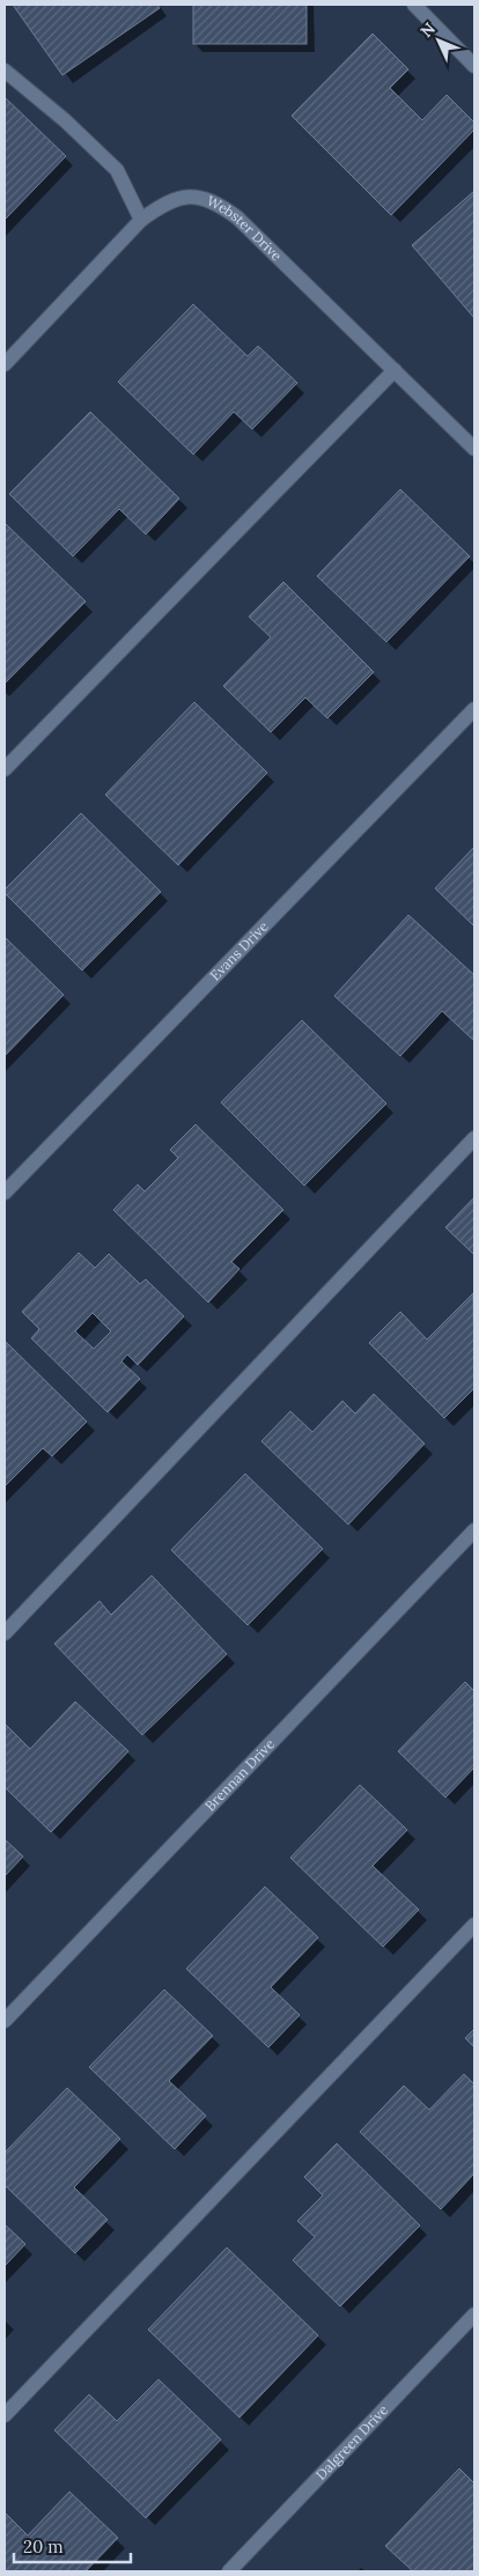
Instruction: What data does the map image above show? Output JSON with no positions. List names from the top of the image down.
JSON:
{
  "streets": {
    "street": [
      "Webster Drive",
      "Evans Drive",
      "Brennan Drive",
      "Dalgreen Drive"
    ]
  },
  "scale_bar": "20 m",
  "north": "top left"
}
